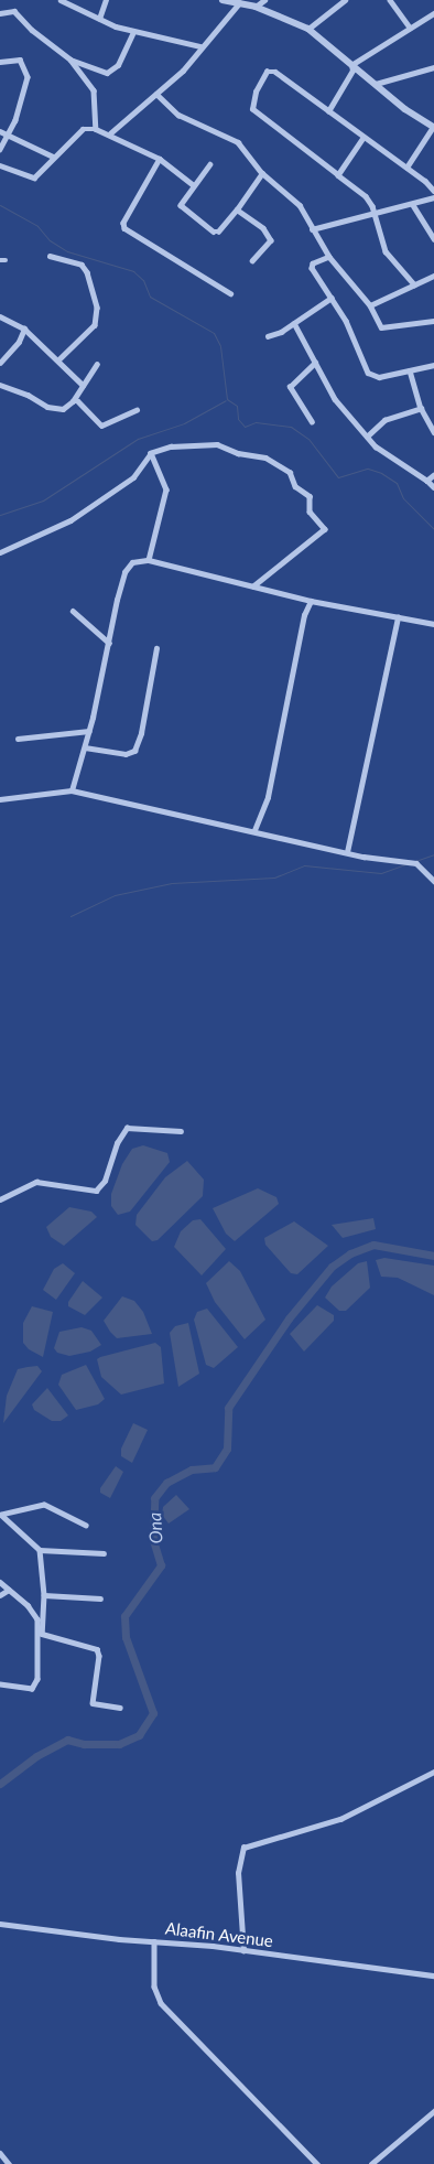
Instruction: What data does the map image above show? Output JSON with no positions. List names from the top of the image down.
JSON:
{
  "streets": {
    "street": ["Alaafin Avenue"]
  },
  "water": ["Ona"]
}
